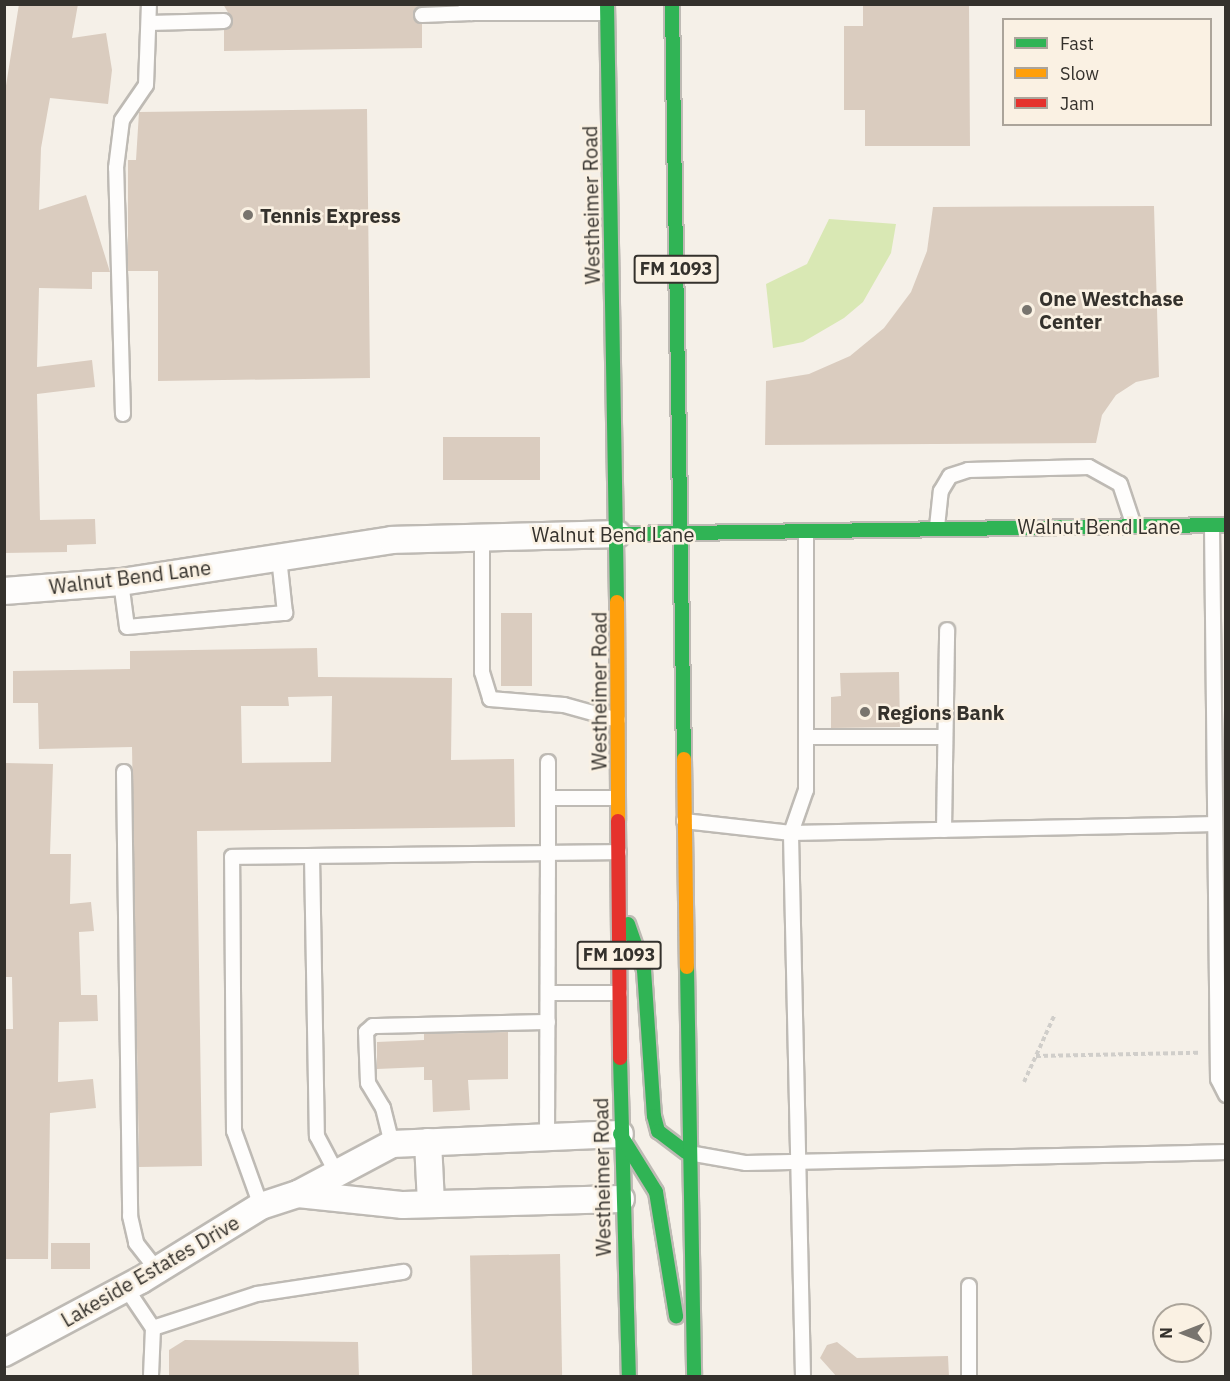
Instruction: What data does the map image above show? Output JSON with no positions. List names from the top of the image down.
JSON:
{
  "streets": {
    "main road": ["Westheimer Road", "FM 1093", "Walnut Bend Lane"],
    "street": ["Lakeside Estates Drive"]
  },
  "crossings": [
    ["Westheimer Road", "Walnut Bend Lane"],
    ["Westheimer Road", "Lakeside Estates Drive"],
    ["FM 1093", "Walnut Bend Lane"]
  ],
  "places": ["Tennis Express", "One Westchase Center", "Regions Bank"],
  "legend": ["Fast", "Slow", "Jam"],
  "north": "left"
}
